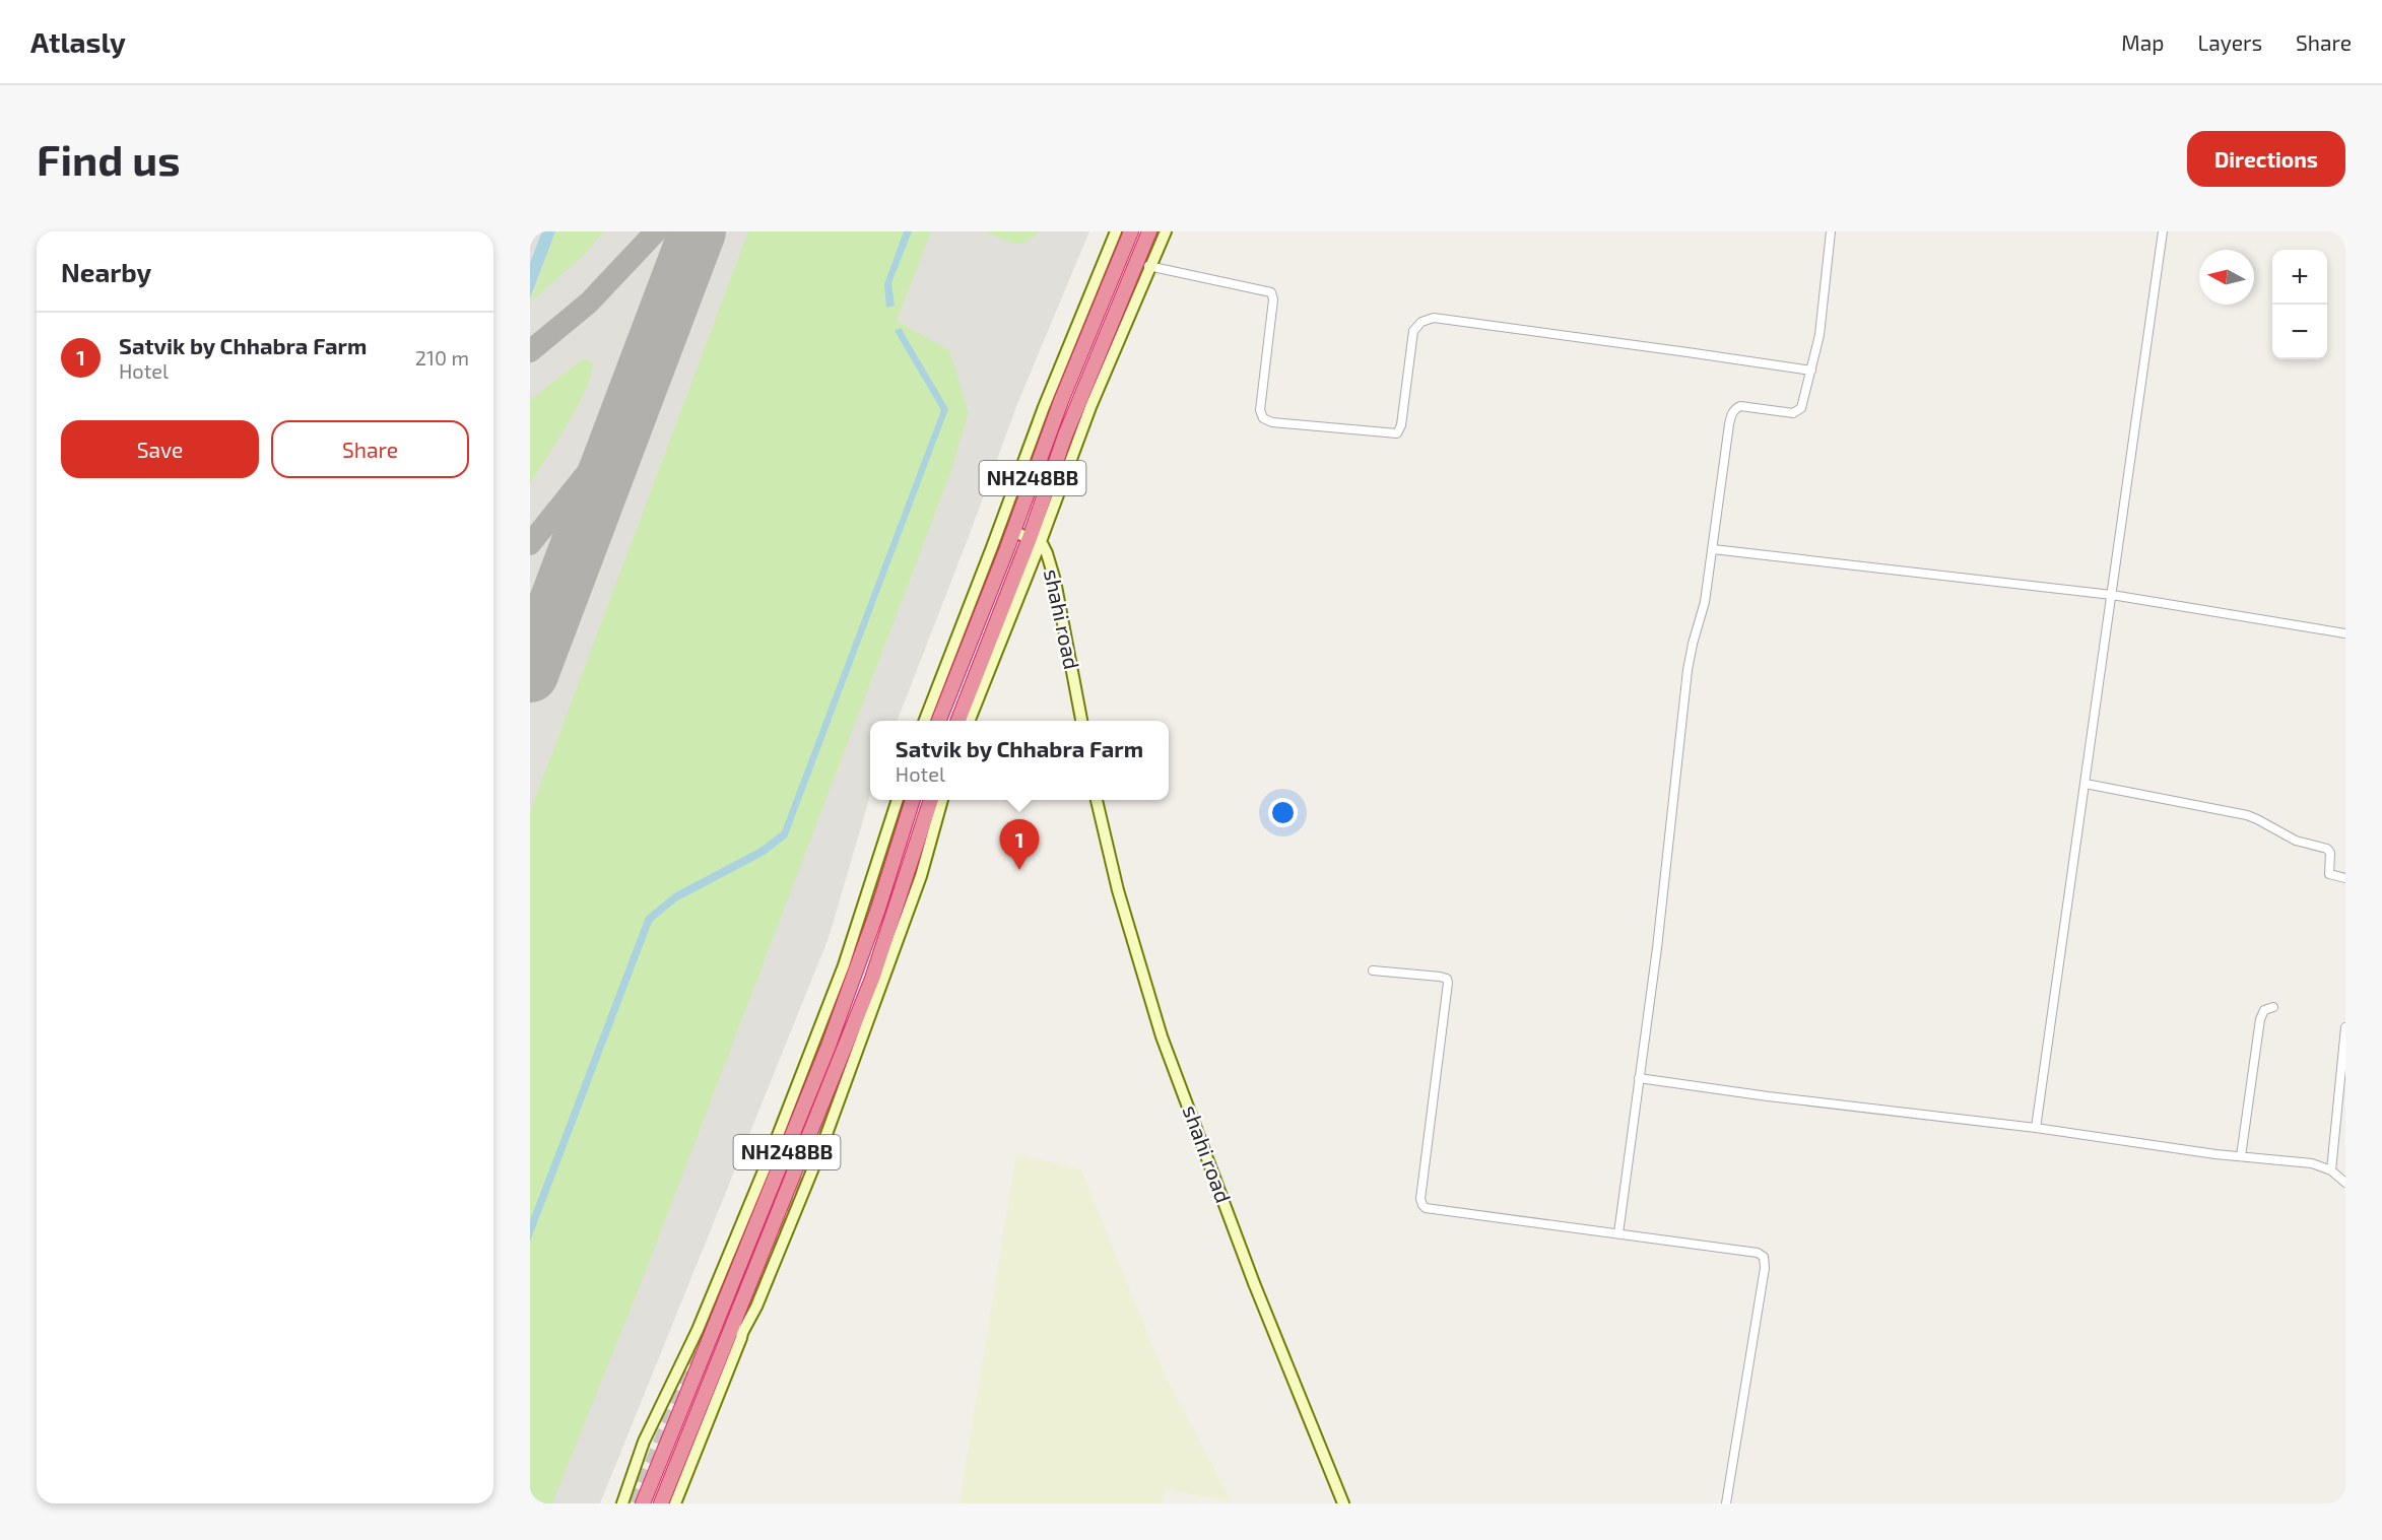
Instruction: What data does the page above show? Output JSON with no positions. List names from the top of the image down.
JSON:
{
  "streets": {
    "highway": ["NH248BB"],
    "street": ["shahi road"]
  },
  "crossings": [
    ["NH248BB", "shahi road"]
  ],
  "north": "left",
  "page": {
    "header": "Atlasly",
    "nav": ["Map", "Layers", "Share"],
    "buttons": [
      "Directions",
      ["Save", "Share"]
    ],
    "title": "Find us",
    "heading": "Nearby",
    "map_buttons": ["+", "−"],
    "list": [
      {
        "mark": "1",
        "name": "Satvik by Chhabra Farm",
        "note": "Hotel",
        "value": "210 m"
      }
    ],
    "popup": ["Satvik by Chhabra Farm", "Hotel"],
    "pins": "1"
  }
}
